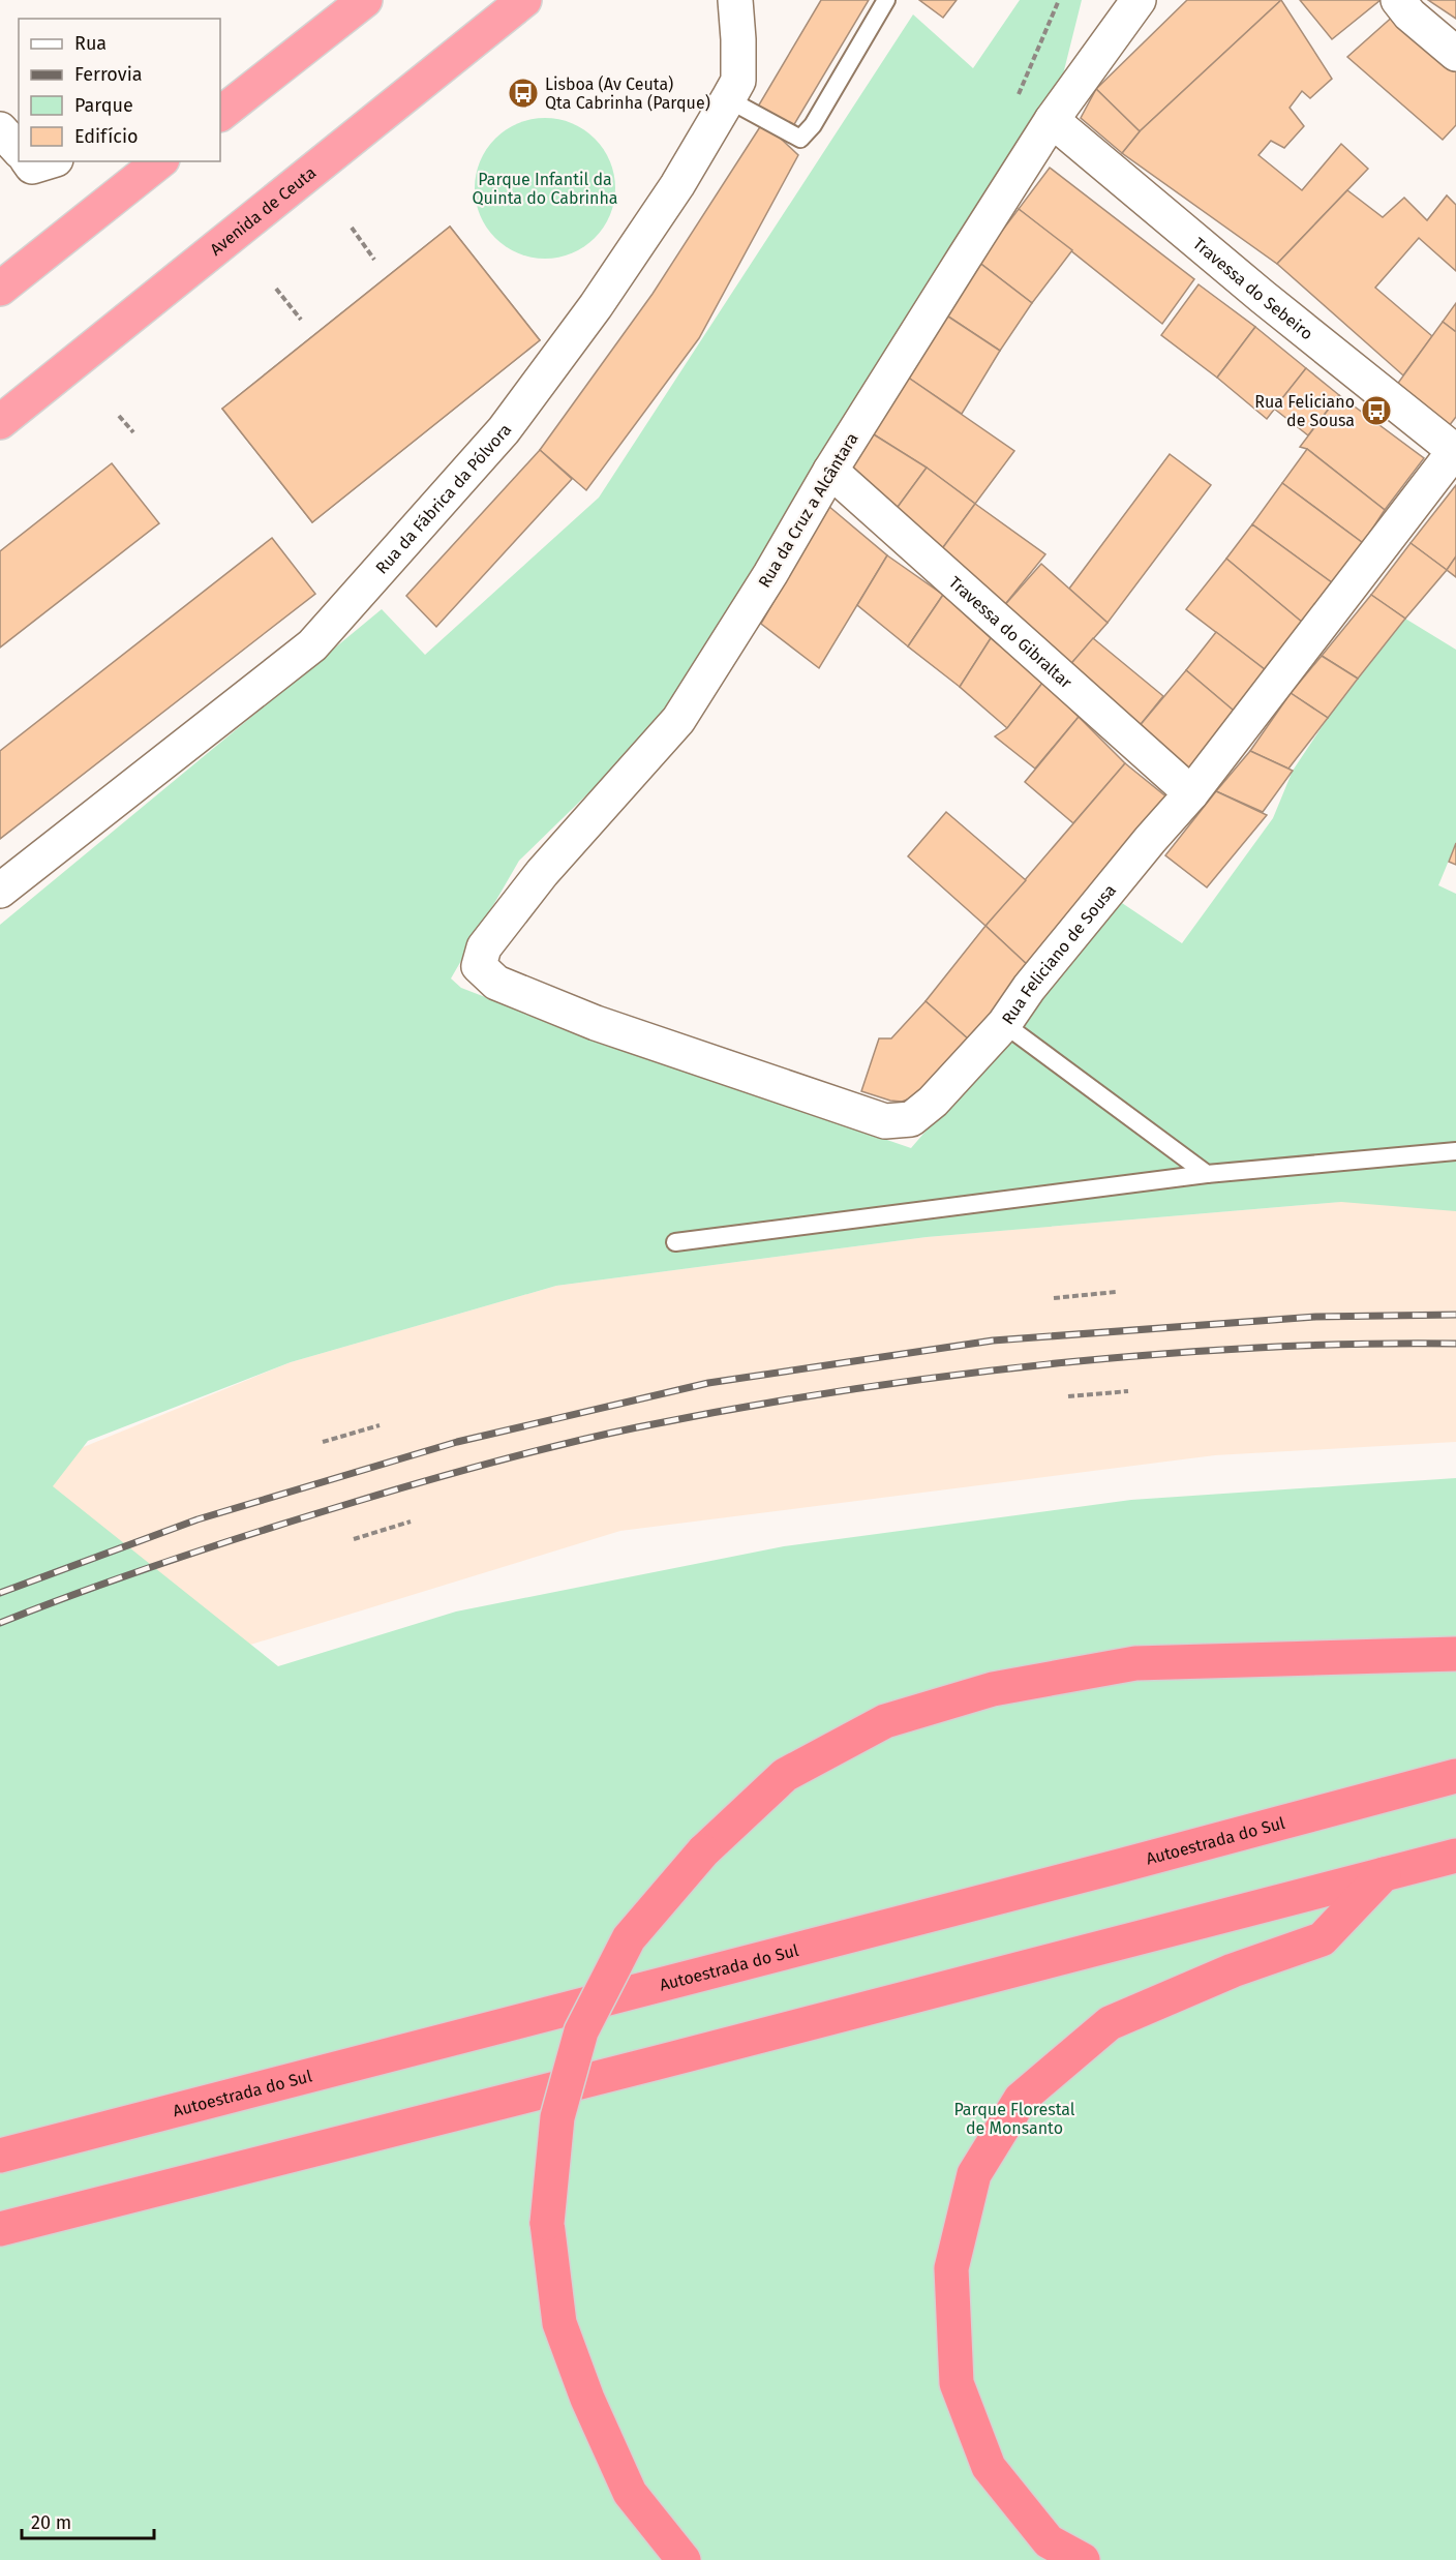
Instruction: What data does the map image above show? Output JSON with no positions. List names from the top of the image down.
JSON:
{
  "streets": {
    "highway": ["Avenida de Ceuta", "Autoestrada do Sul"],
    "street": [
      "Travessa do Sebeiro",
      "Rua da Fábrica da Pólvora",
      "Rua da Cruz a Alcântara",
      "Travessa do Gibraltar",
      "Rua Feliciano de Sousa"
    ]
  },
  "crossings": [
    ["Travessa do Sebeiro", "Rua da Cruz a Alcântara"],
    ["Travessa do Sebeiro", "Rua Feliciano de Sousa"],
    ["Rua da Cruz a Alcântara", "Travessa do Gibraltar"],
    ["Rua da Cruz a Alcântara", "Rua Feliciano de Sousa"],
    ["Travessa do Gibraltar", "Rua Feliciano de Sousa"]
  ],
  "parks": ["Parque Infantil da Quinta do Cabrinha", "Parque Florestal de Monsanto"],
  "places": {
    "bus stop": ["Lisboa (Av Ceuta) Qta Cabrinha (Parque)", "Rua Feliciano de Sousa"]
  },
  "legend": [
    "Rua",
    "Ferrovia",
    "Parque",
    "Edifício"
  ],
  "scale_bar": "20 m"
}
